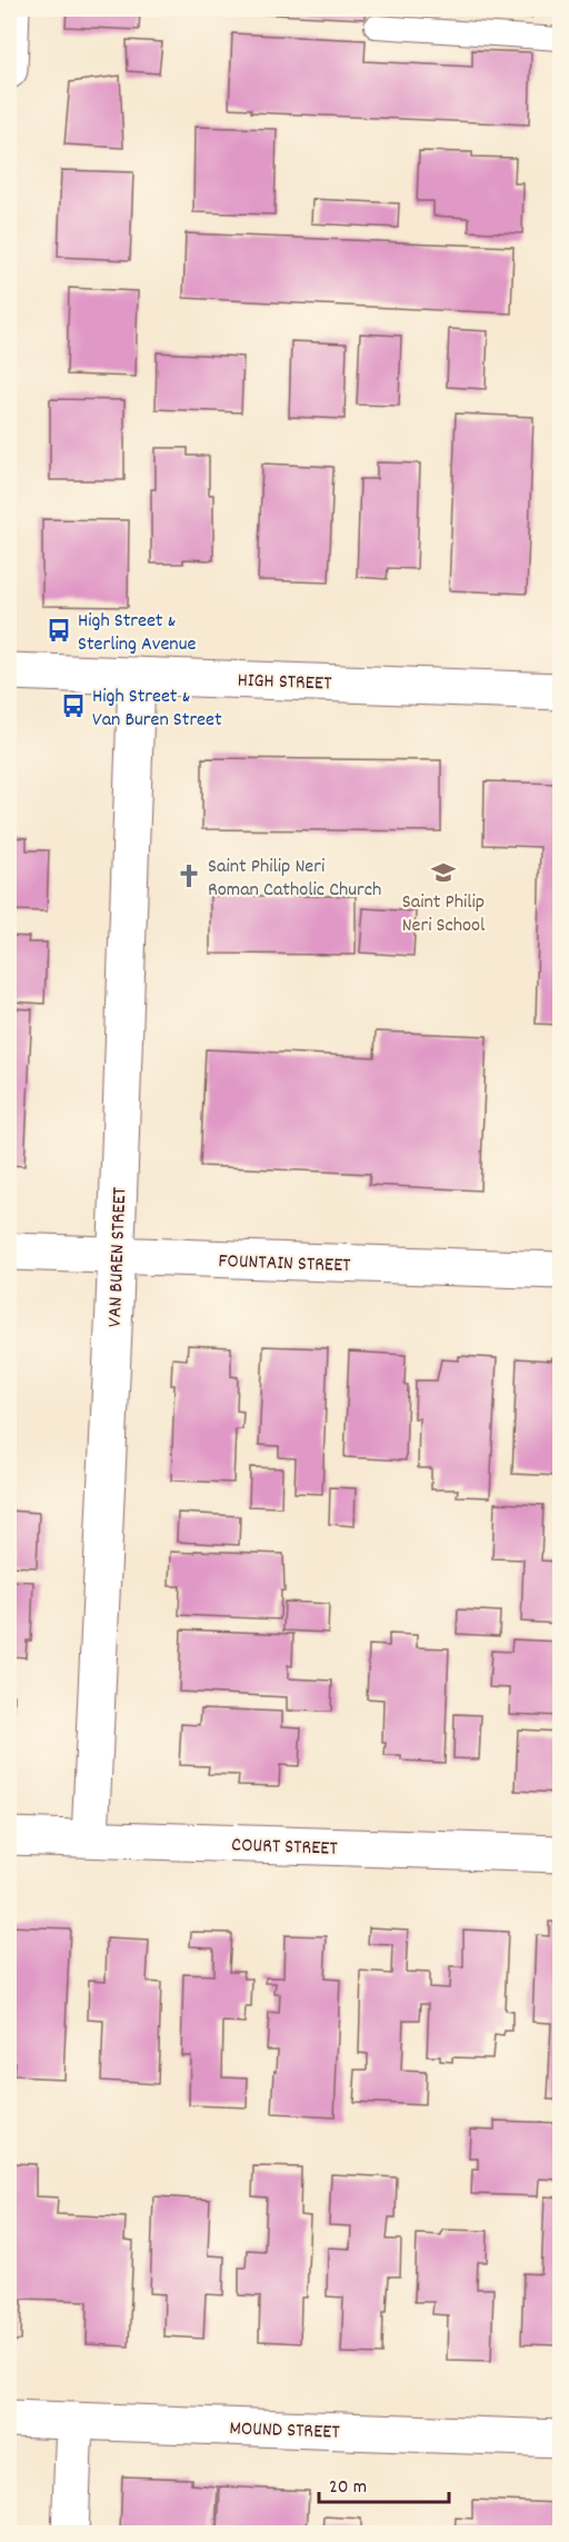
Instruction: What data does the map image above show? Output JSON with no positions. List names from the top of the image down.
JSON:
{
  "streets": {
    "street": [
      "HIGH STREET",
      "VAN BUREN STREET",
      "FOUNTAIN STREET",
      "COURT STREET",
      "MOUND STREET"
    ]
  },
  "crossings": [
    ["HIGH STREET", "VAN BUREN STREET"],
    ["VAN BUREN STREET", "FOUNTAIN STREET"],
    ["VAN BUREN STREET", "COURT STREET"]
  ],
  "places": {
    "bus stop": ["High Street & Sterling Avenue", "High Street & Van Buren Street"],
    "school or university": ["Saint Philip Neri School"],
    "church": ["Saint Philip Neri Roman Catholic Church"]
  },
  "scale_bar": "20 m"
}
